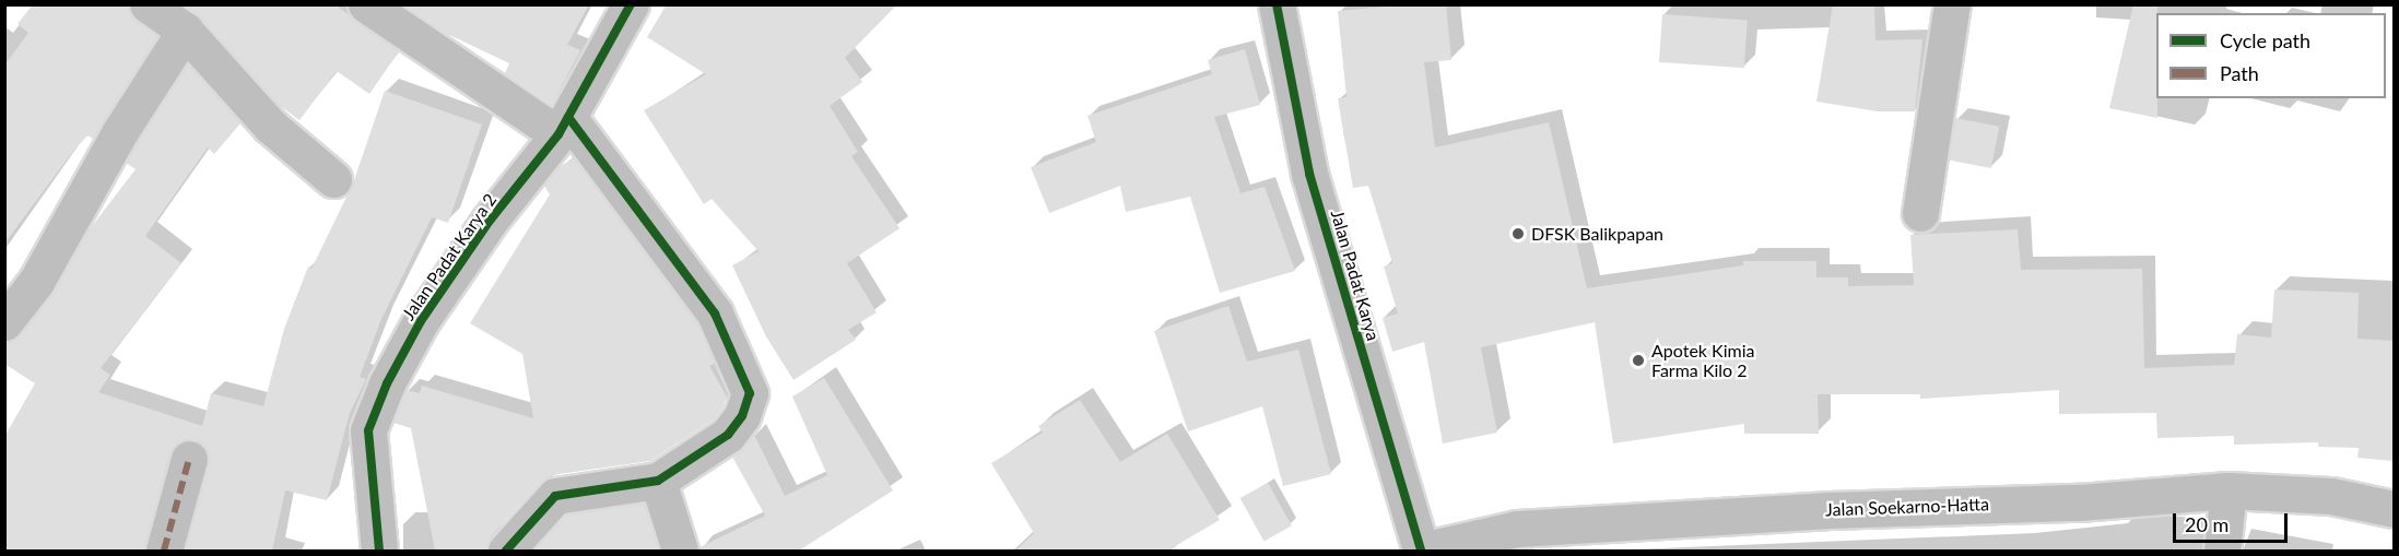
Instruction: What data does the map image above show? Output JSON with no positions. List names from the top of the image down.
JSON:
{
  "streets": {
    "main road": ["Jalan Padat Karya 2", "Jalan Padat Karya", "Jalan Soekarno-Hatta"]
  },
  "crossings": [
    ["Jalan Padat Karya", "Jalan Soekarno-Hatta"]
  ],
  "places": ["DFSK Balikpapan", "Apotek Kimia Farma Kilo 2"],
  "legend": ["Cycle path", "Path"],
  "scale_bar": "20 m"
}
